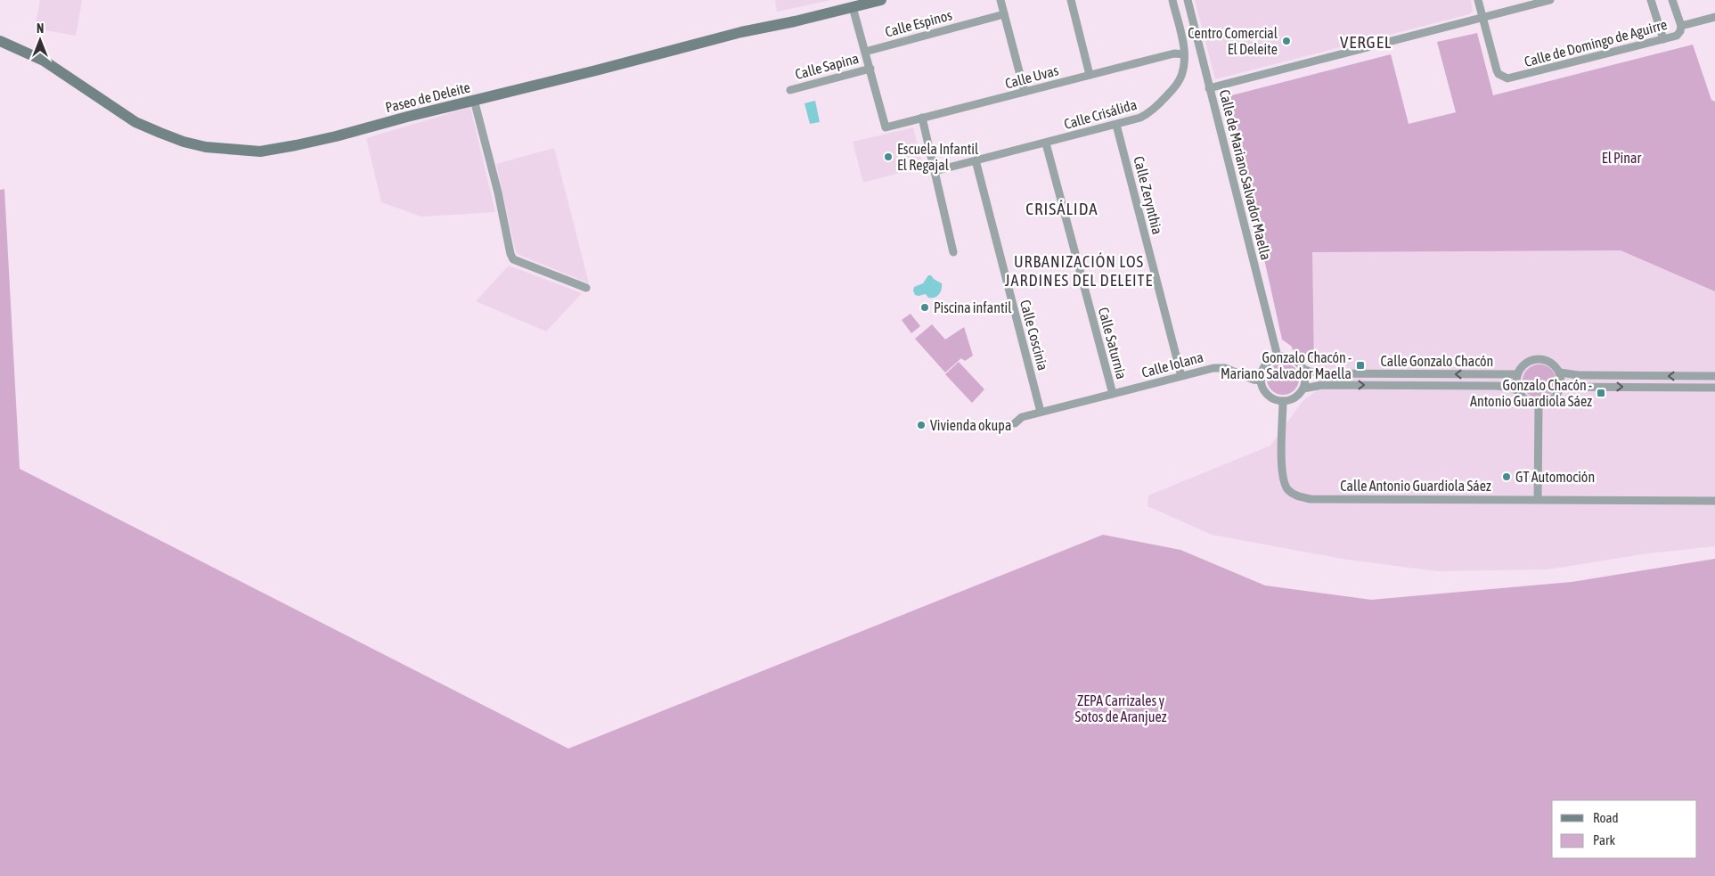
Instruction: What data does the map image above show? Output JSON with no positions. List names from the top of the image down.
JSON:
{
  "streets": {
    "main road": ["Paseo de Deleite"],
    "street": [
      "Calle Espinos",
      "Calle de Domingo de Aguirre",
      "Calle Sapina",
      "Calle Uvas",
      "Calle Crisálida",
      "Calle de Mariano Salvador Maella",
      "Calle Zerynthia",
      "Calle Coscinia",
      "Calle Saturnia",
      "Calle Gonzalo Chacón",
      "Calle Iolana",
      "Calle Antonio Guardiola Sáez"
    ]
  },
  "crossings": [
    ["Calle Sapina", "Calle Uvas"],
    ["Calle Uvas", "Calle Crisálida"],
    ["Calle Crisálida", "Calle Zerynthia"],
    ["Calle Crisálida", "Calle Coscinia"],
    ["Calle Crisálida", "Calle Saturnia"],
    ["Calle de Mariano Salvador Maella", "Calle Gonzalo Chacón"],
    ["Calle de Mariano Salvador Maella", "Calle Iolana"],
    ["Calle de Mariano Salvador Maella", "Calle Antonio Guardiola Sáez"],
    ["Calle Zerynthia", "Calle Iolana"],
    ["Calle Coscinia", "Calle Iolana"],
    ["Calle Saturnia", "Calle Iolana"],
    ["Calle Gonzalo Chacón", "Calle Iolana"],
    ["Calle Gonzalo Chacón", "Calle Antonio Guardiola Sáez"],
    ["Calle Iolana", "Calle Antonio Guardiola Sáez"]
  ],
  "districts": ["VERGEL", "CRISÁLIDA", "URBANIZACIÓN LOS JARDINES DEL DELEITE"],
  "parks": ["El Pinar", "ZEPA Carrizales y Sotos de Aranjuez"],
  "places": {
    "other": [
      "Centro Comercial El Deleite",
      "Escuela Infantil El Regajal",
      "Piscina infantil",
      "Vivienda okupa",
      "GT Automoción"
    ],
    "transit": ["Gonzalo Chacón - Mariano Salvador Maella", "Gonzalo Chacón - Antonio Guardiola Sáez"]
  },
  "legend": ["Road", "Park"],
  "north": "top"
}
